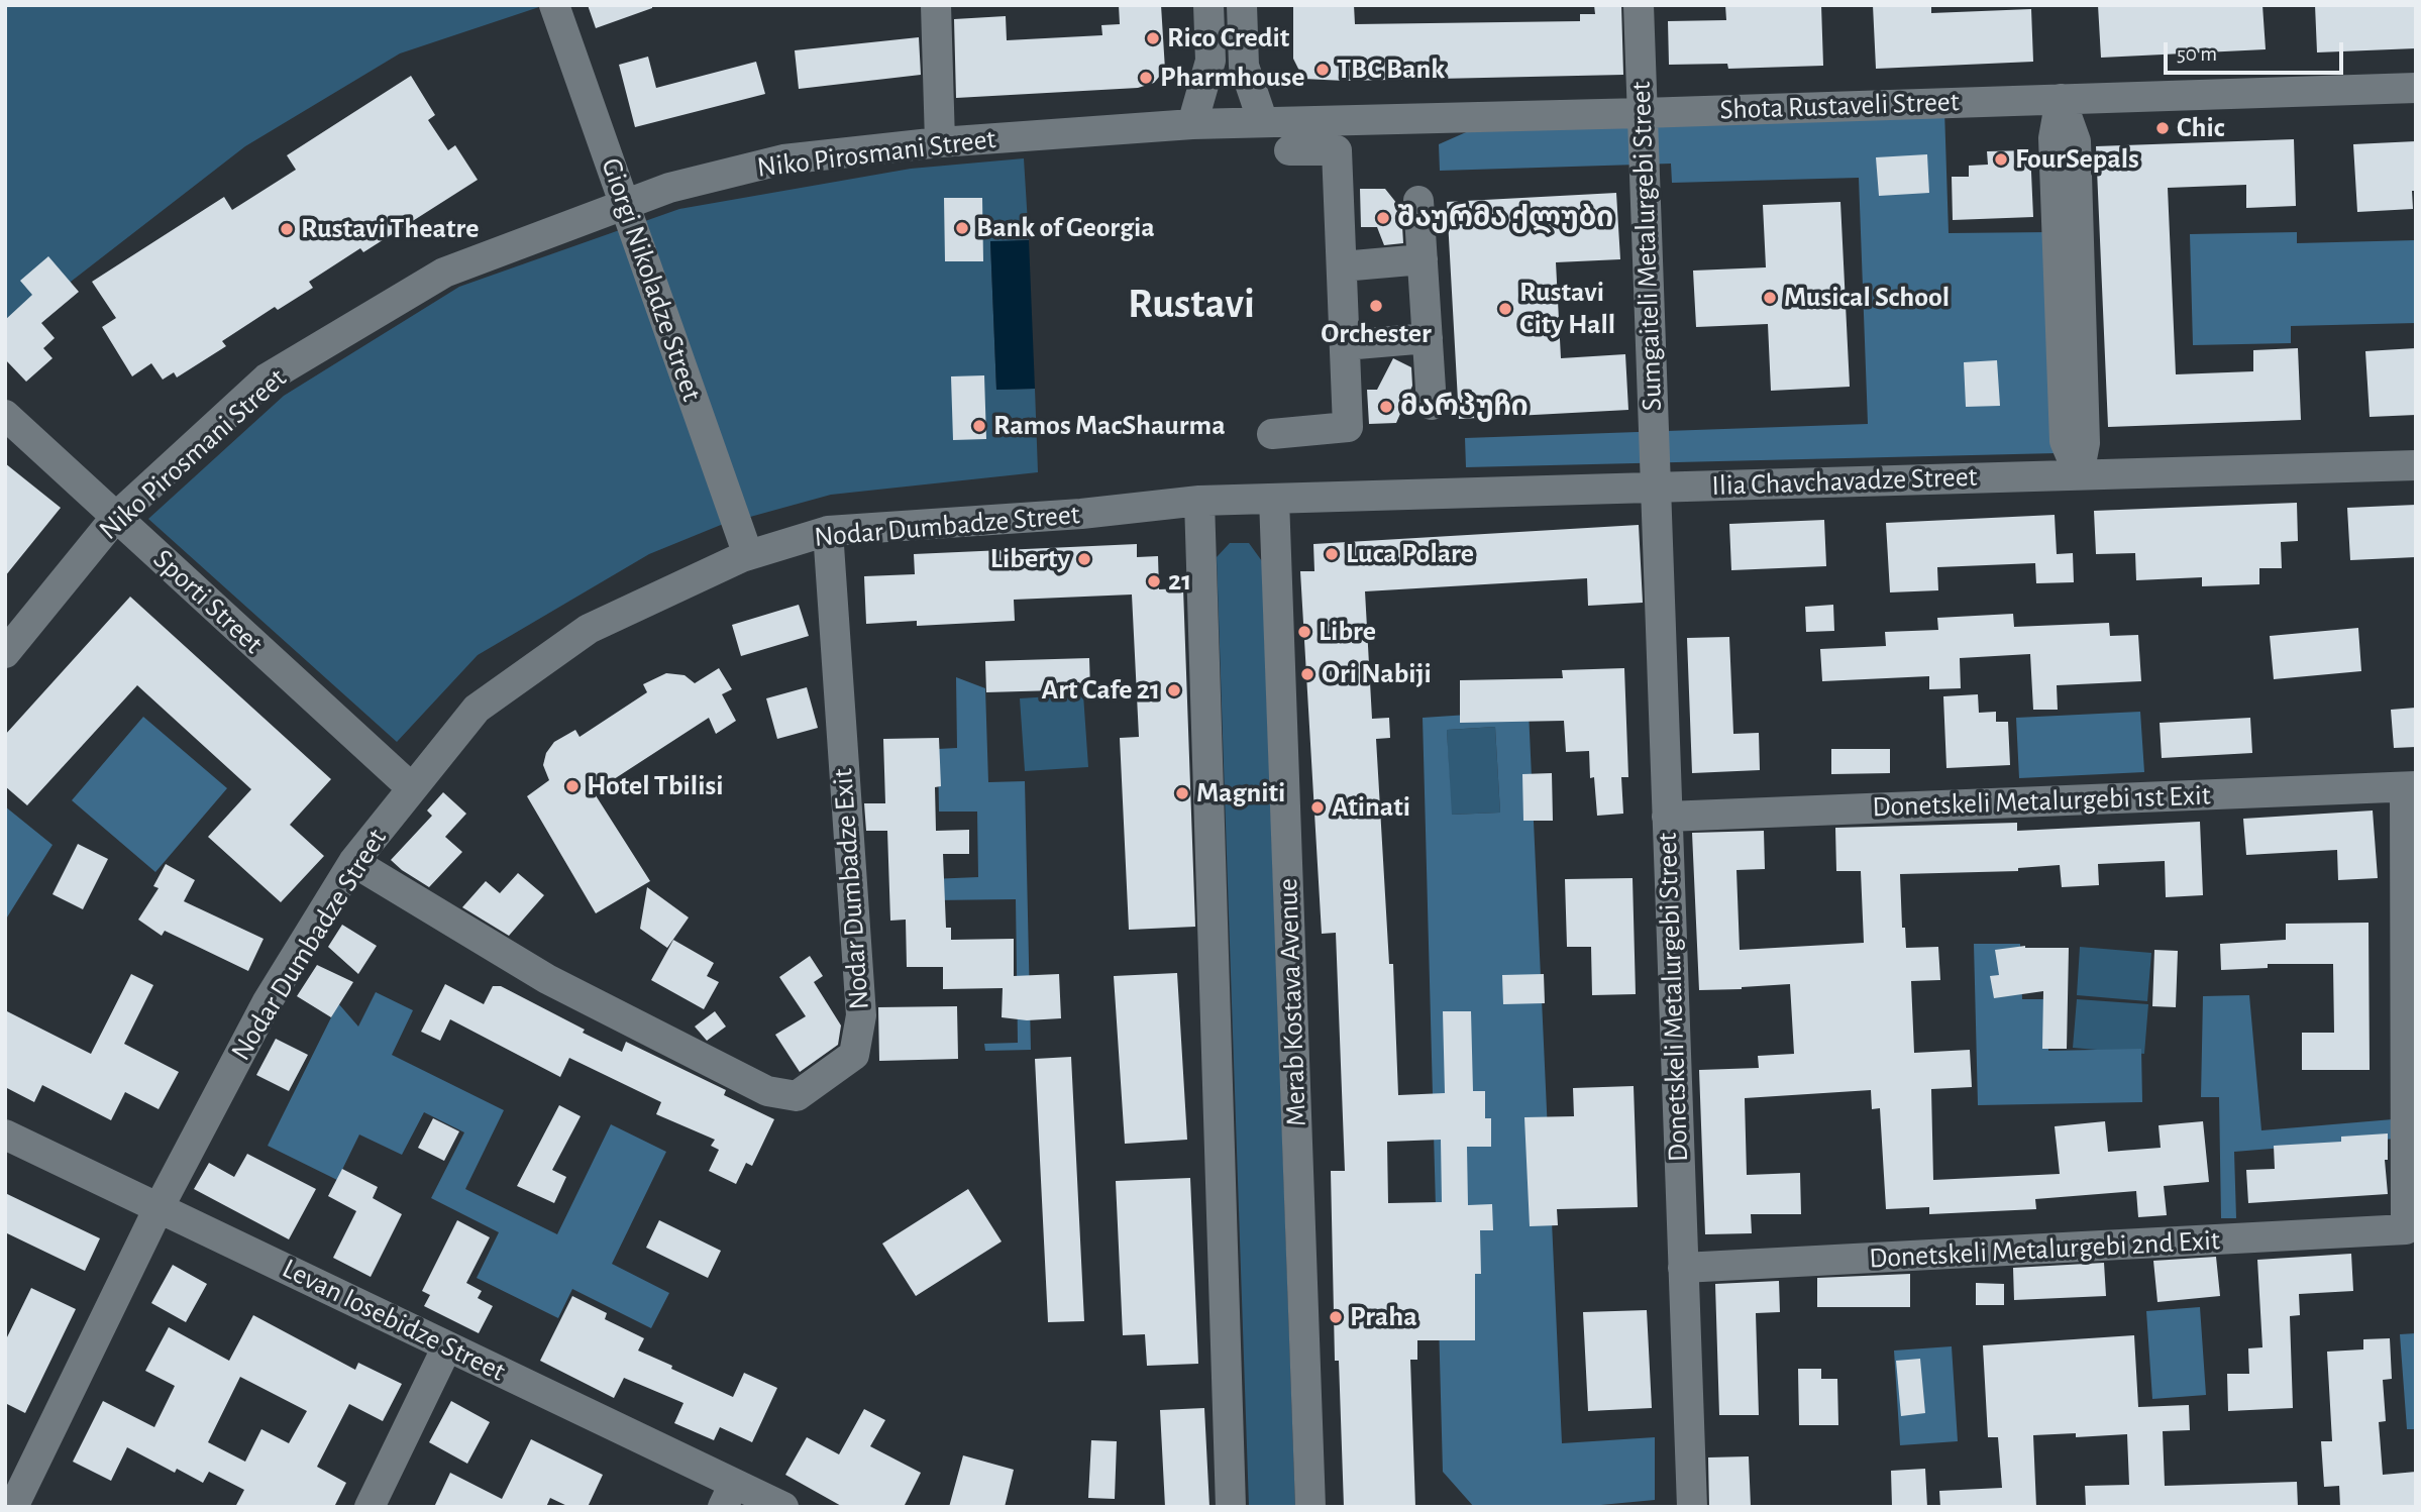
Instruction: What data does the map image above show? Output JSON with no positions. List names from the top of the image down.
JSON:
{
  "streets": {
    "street": [
      "Shota Rustaveli Street",
      "Niko Pirosmani Street",
      "Sumgaiteli Metalurgebi Street",
      "Giorgi Nikoladze Street",
      "Ilia Chavchavadze Street",
      "Nodar Dumbadze Street",
      "Sporti Street",
      "Donetskeli Metalurgebi 1st Exit",
      "Nodar Dumbadze Exit",
      "Donetskeli Metalurgebi Street",
      "Merab Kostava Avenue",
      "Donetskeli Metalurgebi 2nd Exit",
      "Levan Iosebidze Street"
    ]
  },
  "crossings": [
    ["Shota Rustaveli Street", "Niko Pirosmani Street"],
    ["Shota Rustaveli Street", "Sumgaiteli Metalurgebi Street"],
    ["Niko Pirosmani Street", "Giorgi Nikoladze Street"],
    ["Niko Pirosmani Street", "Sporti Street"],
    ["Sumgaiteli Metalurgebi Street", "Ilia Chavchavadze Street"],
    ["Sumgaiteli Metalurgebi Street", "Donetskeli Metalurgebi Street"],
    ["Giorgi Nikoladze Street", "Nodar Dumbadze Street"],
    ["Ilia Chavchavadze Street", "Nodar Dumbadze Street"],
    ["Ilia Chavchavadze Street", "Donetskeli Metalurgebi Street"],
    ["Ilia Chavchavadze Street", "Merab Kostava Avenue"],
    ["Nodar Dumbadze Street", "Sporti Street"],
    ["Nodar Dumbadze Street", "Nodar Dumbadze Exit"],
    ["Nodar Dumbadze Street", "Merab Kostava Avenue"],
    ["Nodar Dumbadze Street", "Levan Iosebidze Street"],
    ["Donetskeli Metalurgebi 1st Exit", "Donetskeli Metalurgebi Street"],
    ["Donetskeli Metalurgebi 1st Exit", "Donetskeli Metalurgebi 2nd Exit"],
    ["Donetskeli Metalurgebi Street", "Donetskeli Metalurgebi 2nd Exit"]
  ],
  "districts": ["Rustavi"],
  "places": [
    "Rico Credit",
    "TBC Bank",
    "Pharmhouse",
    "Chic",
    "FourSepals",
    "შაურმა ქლუბი",
    "Bank of Georgia",
    "Rustavi Theatre",
    "Musical School",
    "Orchester",
    "Rustavi City Hall",
    "მარპუჩი",
    "Ramos MacShaurma",
    "Luca Polare",
    "Liberty",
    "21",
    "Libre",
    "Ori Nabiji",
    "Art Cafe 21",
    "Hotel Tbilisi",
    "Magniti",
    "Atinati",
    "Praha"
  ],
  "scale_bar": "50 m"
}
